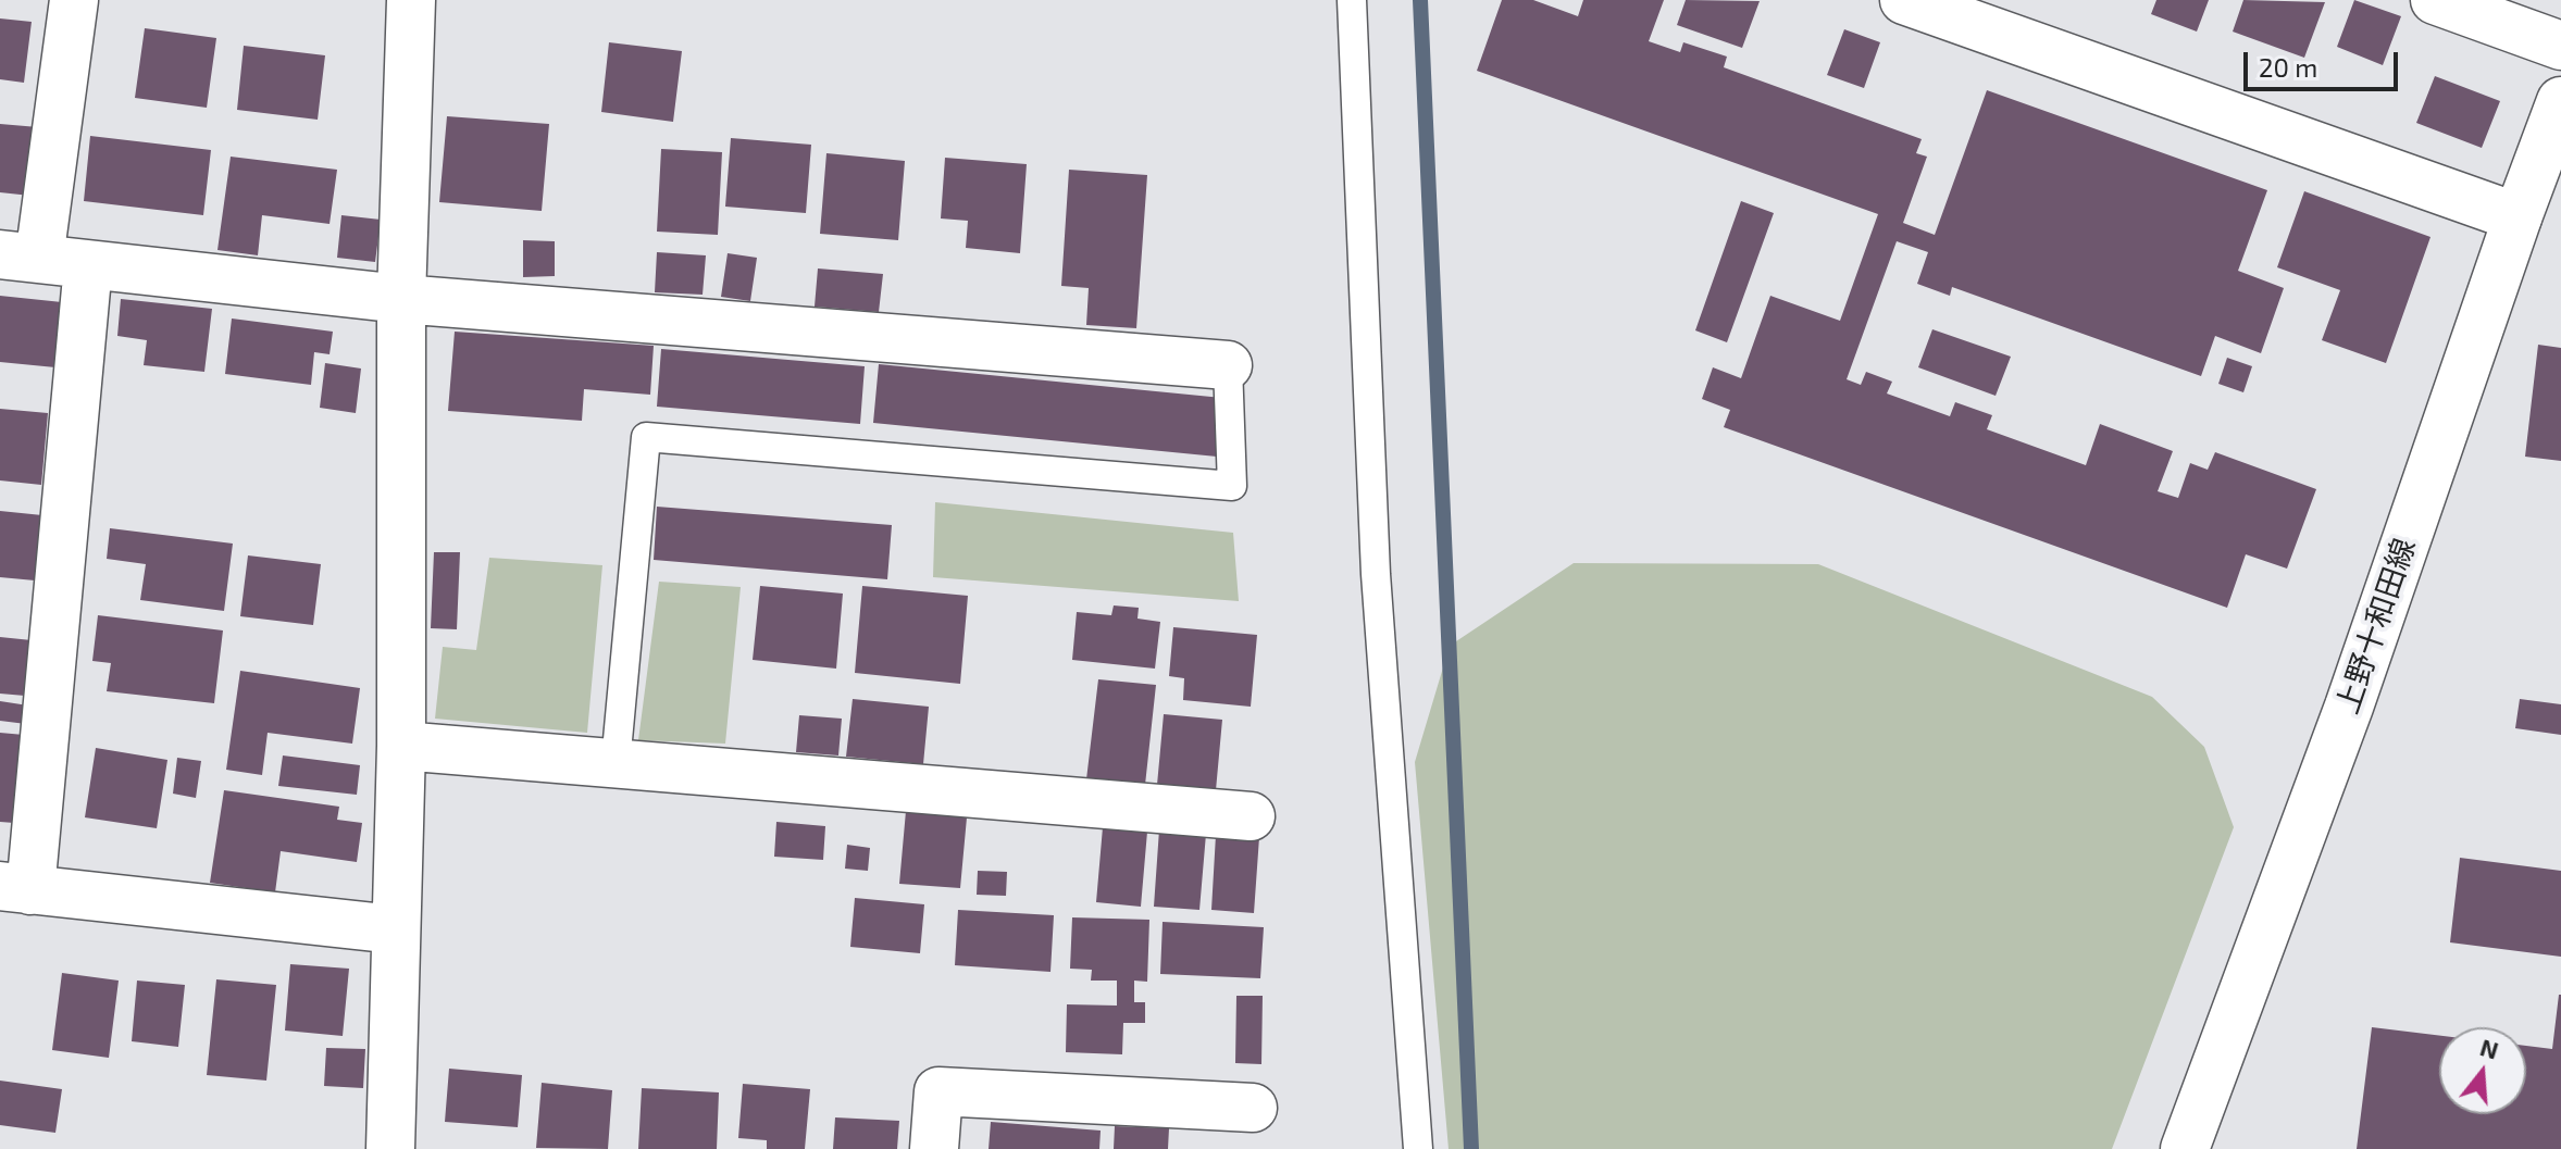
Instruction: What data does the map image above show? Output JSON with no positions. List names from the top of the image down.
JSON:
{
  "streets": {
    "street": ["上野十和田線"]
  },
  "scale_bar": "20 m",
  "north": "top"
}
